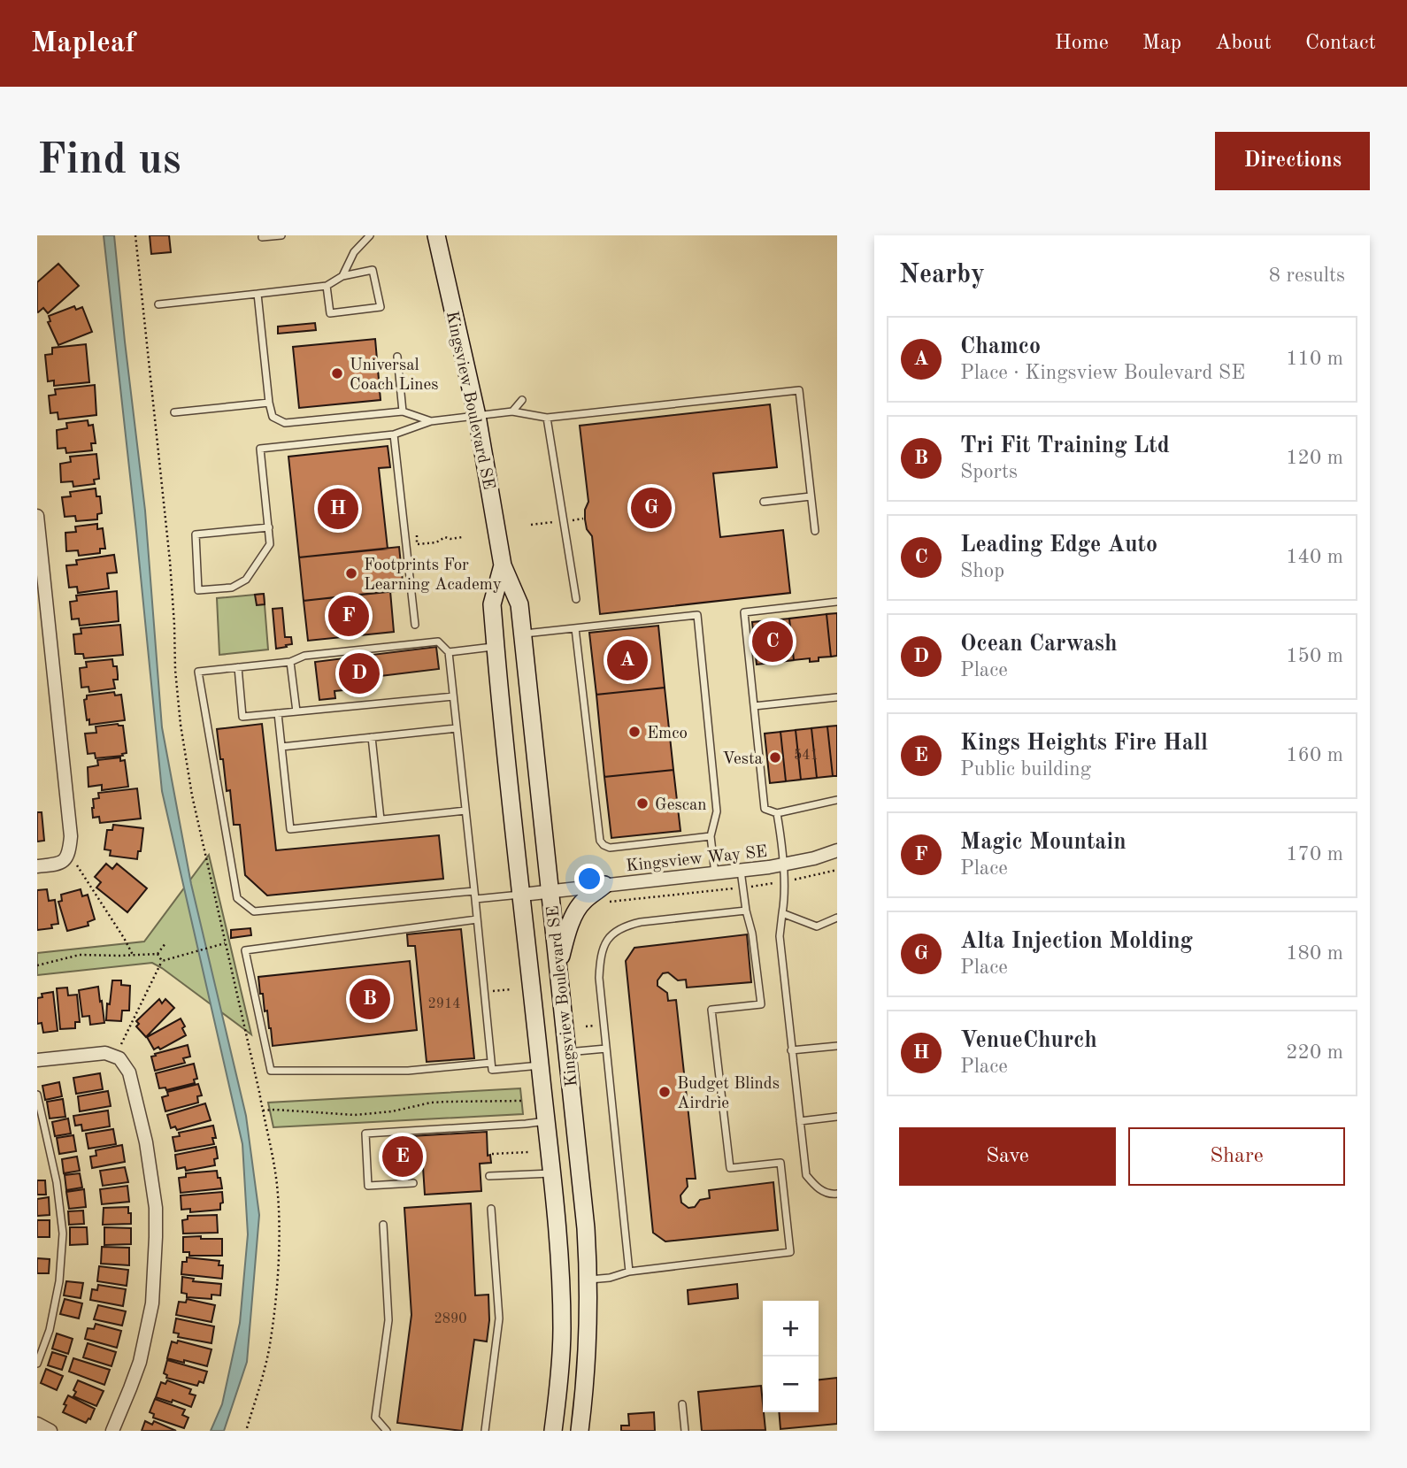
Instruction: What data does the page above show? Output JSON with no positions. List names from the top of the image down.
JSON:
{
  "streets": {
    "main road": ["Kingsview Boulevard SE"],
    "street": ["Kingsview Way SE"]
  },
  "crossings": [
    ["Kingsview Boulevard SE", "Kingsview Way SE"]
  ],
  "places": [
    "Universal Coach Lines",
    "Footprints For Learning Academy",
    "Emco",
    "Vesta",
    "Gescan",
    "Budget Blinds Airdrie"
  ],
  "house_numbers": ["541", "2914", "2890"],
  "page": {
    "header": "Mapleaf",
    "nav": [
      "Home",
      "Map",
      "About",
      "Contact"
    ],
    "buttons": [
      "Directions",
      ["Save", "Share"]
    ],
    "title": "Find us",
    "heading": ["Nearby", "8 results"],
    "list": [
      {
        "mark": "A",
        "name": "Chamco",
        "note": "Place · Kingsview Boulevard SE",
        "value": "110 m"
      },
      {
        "mark": "B",
        "name": "Tri Fit Training Ltd",
        "note": "Sports",
        "value": "120 m"
      },
      {
        "mark": "C",
        "name": "Leading Edge Auto",
        "note": "Shop",
        "value": "140 m"
      },
      {
        "mark": "D",
        "name": "Ocean Carwash",
        "note": "Place",
        "value": "150 m"
      },
      {
        "mark": "E",
        "name": "Kings Heights Fire Hall",
        "note": "Public building",
        "value": "160 m"
      },
      {
        "mark": "F",
        "name": "Magic Mountain",
        "note": "Place",
        "value": "170 m"
      },
      {
        "mark": "G",
        "name": "Alta Injection Molding",
        "note": "Place",
        "value": "180 m"
      },
      {
        "mark": "H",
        "name": "VenueChurch",
        "note": "Place",
        "value": "220 m"
      }
    ],
    "pins": [
      "G",
      "H",
      "F",
      "C",
      "A",
      "D",
      "B",
      "E"
    ],
    "map_buttons": ["+", "−"]
  }
}
